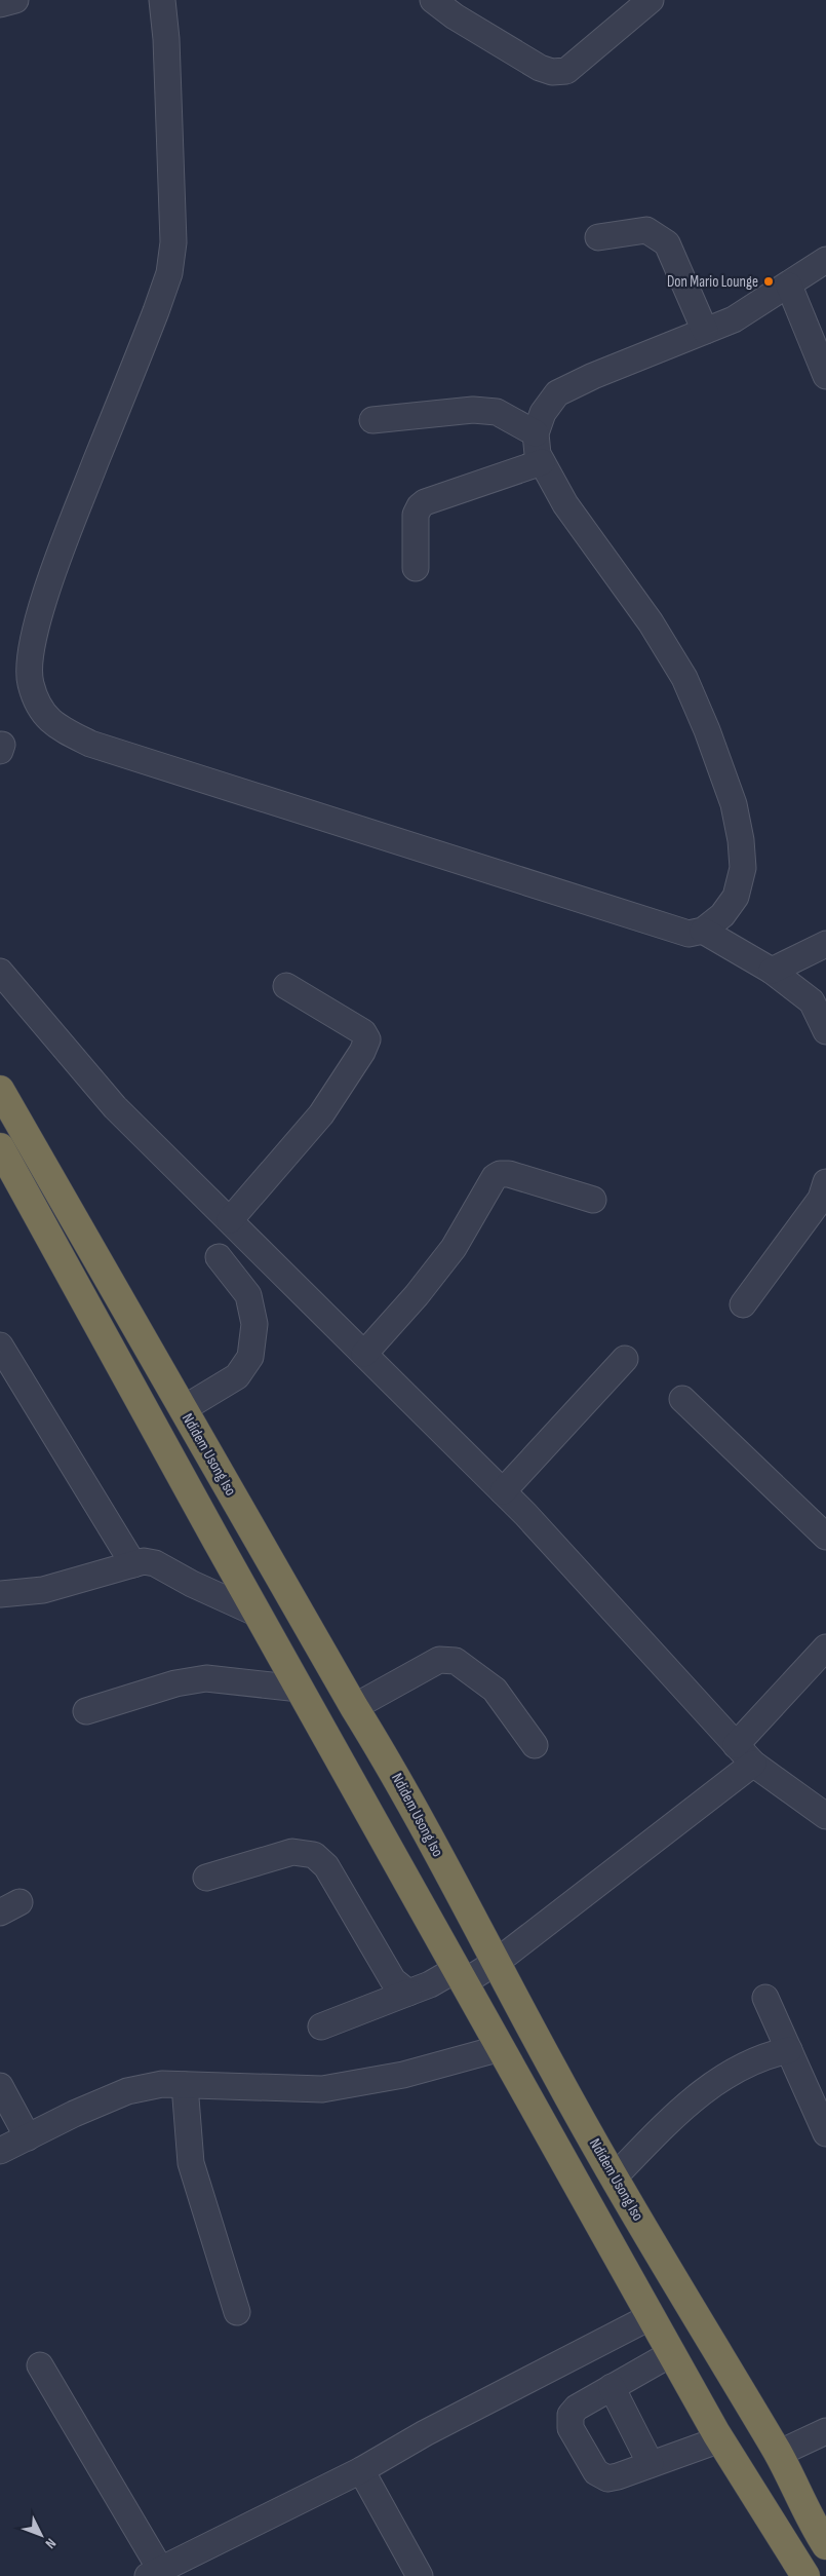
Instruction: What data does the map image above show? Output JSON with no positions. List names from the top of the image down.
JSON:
{
  "streets": {
    "highway": ["Ndidem Usong Iso"]
  },
  "places": ["Don Mario Lounge"],
  "north": "bottom right"
}
